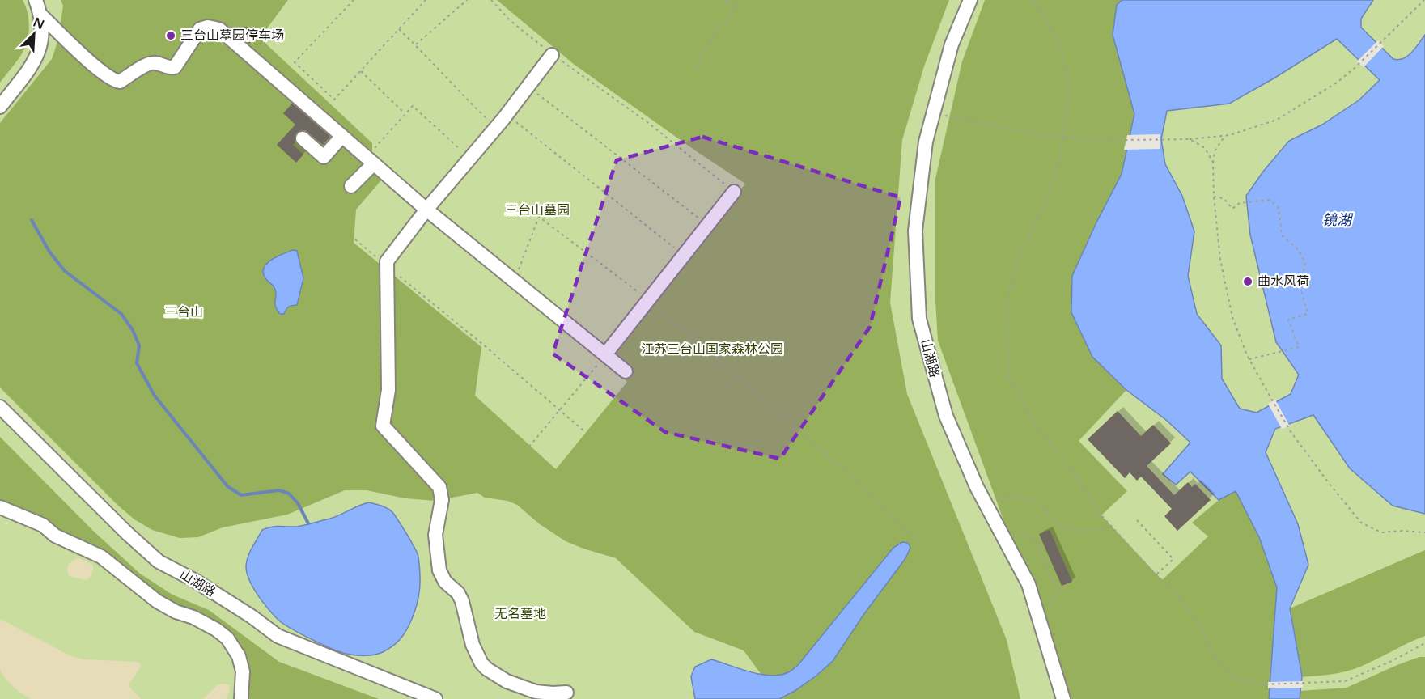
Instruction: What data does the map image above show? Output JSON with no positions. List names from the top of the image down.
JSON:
{
  "streets": {
    "street": ["山湖路"]
  },
  "water": ["镜湖"],
  "parks": [
    "三台山墓园",
    "三台山",
    "江苏三台山国家森林公园",
    "无名墓地"
  ],
  "places": ["三台山墓园停车场", "曲水风荷"],
  "north": "top right"
}
